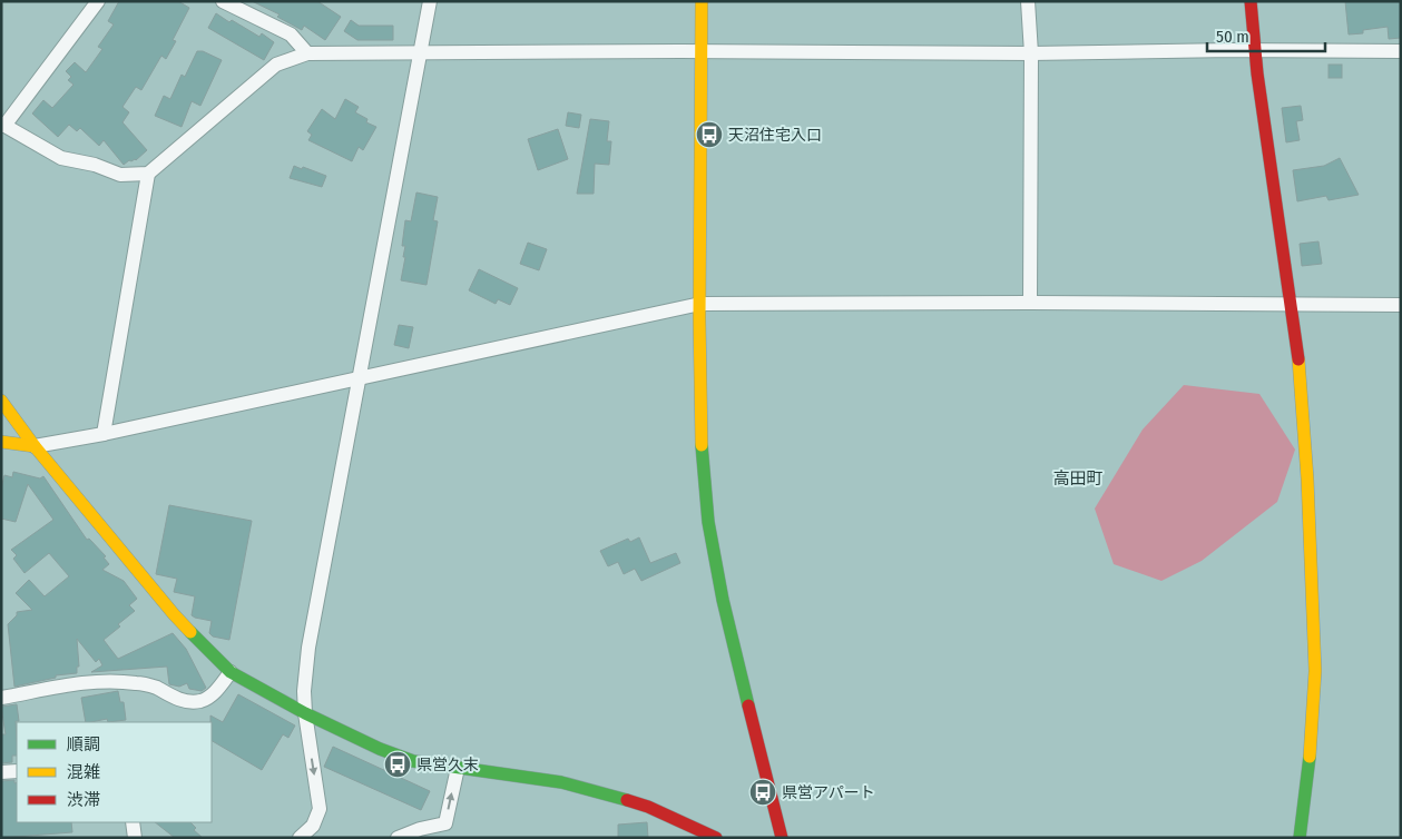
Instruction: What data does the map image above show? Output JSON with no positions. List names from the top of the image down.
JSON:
{
  "districts": ["高田町"],
  "places": {
    "bus stop": ["天沼住宅入口", "県営久末", "県営アパート"]
  },
  "legend": ["順調", "混雑", "渋滞"],
  "scale_bar": "50 m"
}
